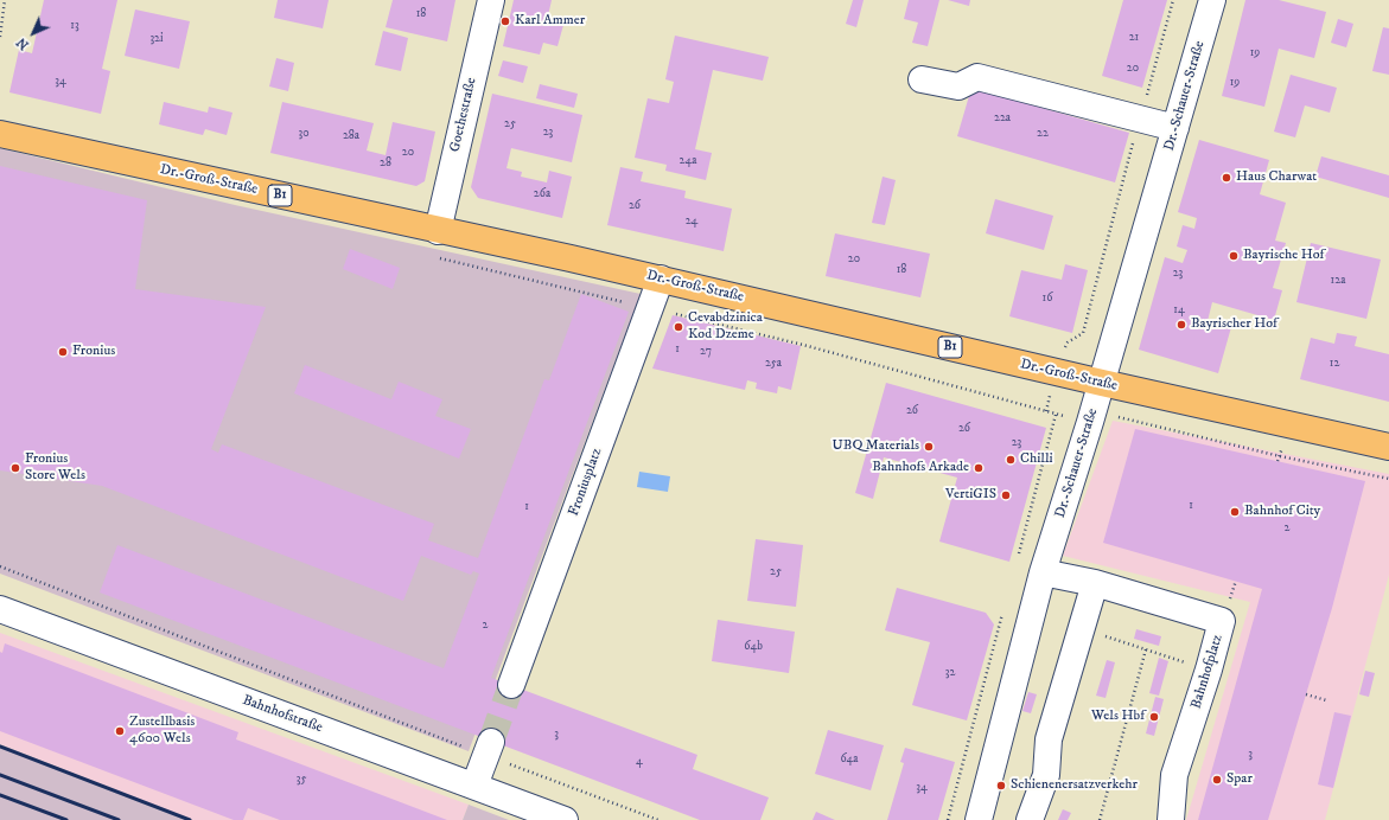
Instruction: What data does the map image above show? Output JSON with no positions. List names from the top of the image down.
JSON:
{
  "streets": {
    "main road": ["Dr.-Groß-Straße", "B1"],
    "street": [
      "Dr.-Schauer-Straße",
      "Goethestraße",
      "Froniusplatz",
      "Bahnhofplatz",
      "Bahnhofstraße"
    ]
  },
  "crossings": [
    ["Dr.-Schauer-Straße", "Dr.-Groß-Straße"],
    ["Dr.-Schauer-Straße", "Bahnhofplatz"],
    ["Goethestraße", "Dr.-Groß-Straße"],
    ["Dr.-Groß-Straße", "Froniusplatz"]
  ],
  "places": [
    "Karl Ammer",
    "Haus Charwat",
    "Bayrische Hof",
    "Bayrischer Hof",
    "Cevabdzinica Kod Dzeme",
    "Fronius",
    "UBQ Materials",
    "Chilli",
    "Fronius Store Wels",
    "Bahnhofs Arkade",
    "VertiGIS",
    "Bahnhof City",
    "Wels Hbf",
    "Zustellbasis 4600 Wels",
    "Spar",
    "Schienenersatzverkehr"
  ],
  "house_numbers": [
    "18",
    "13",
    "21",
    "32i",
    "19",
    "20",
    "34",
    "19",
    "22a",
    "25",
    "23",
    "30",
    "22",
    "28a",
    "20",
    "24a",
    "28",
    "26a",
    "26",
    "24",
    "20",
    "18",
    "23",
    "12a",
    "16",
    "14",
    "1",
    "27",
    "25a",
    "12",
    "26",
    "26",
    "23",
    "1",
    "1",
    "2",
    "25",
    "2",
    "64b",
    "32",
    "3",
    "3",
    "64a",
    "4",
    "35",
    "34"
  ],
  "north": "bottom left"
}
